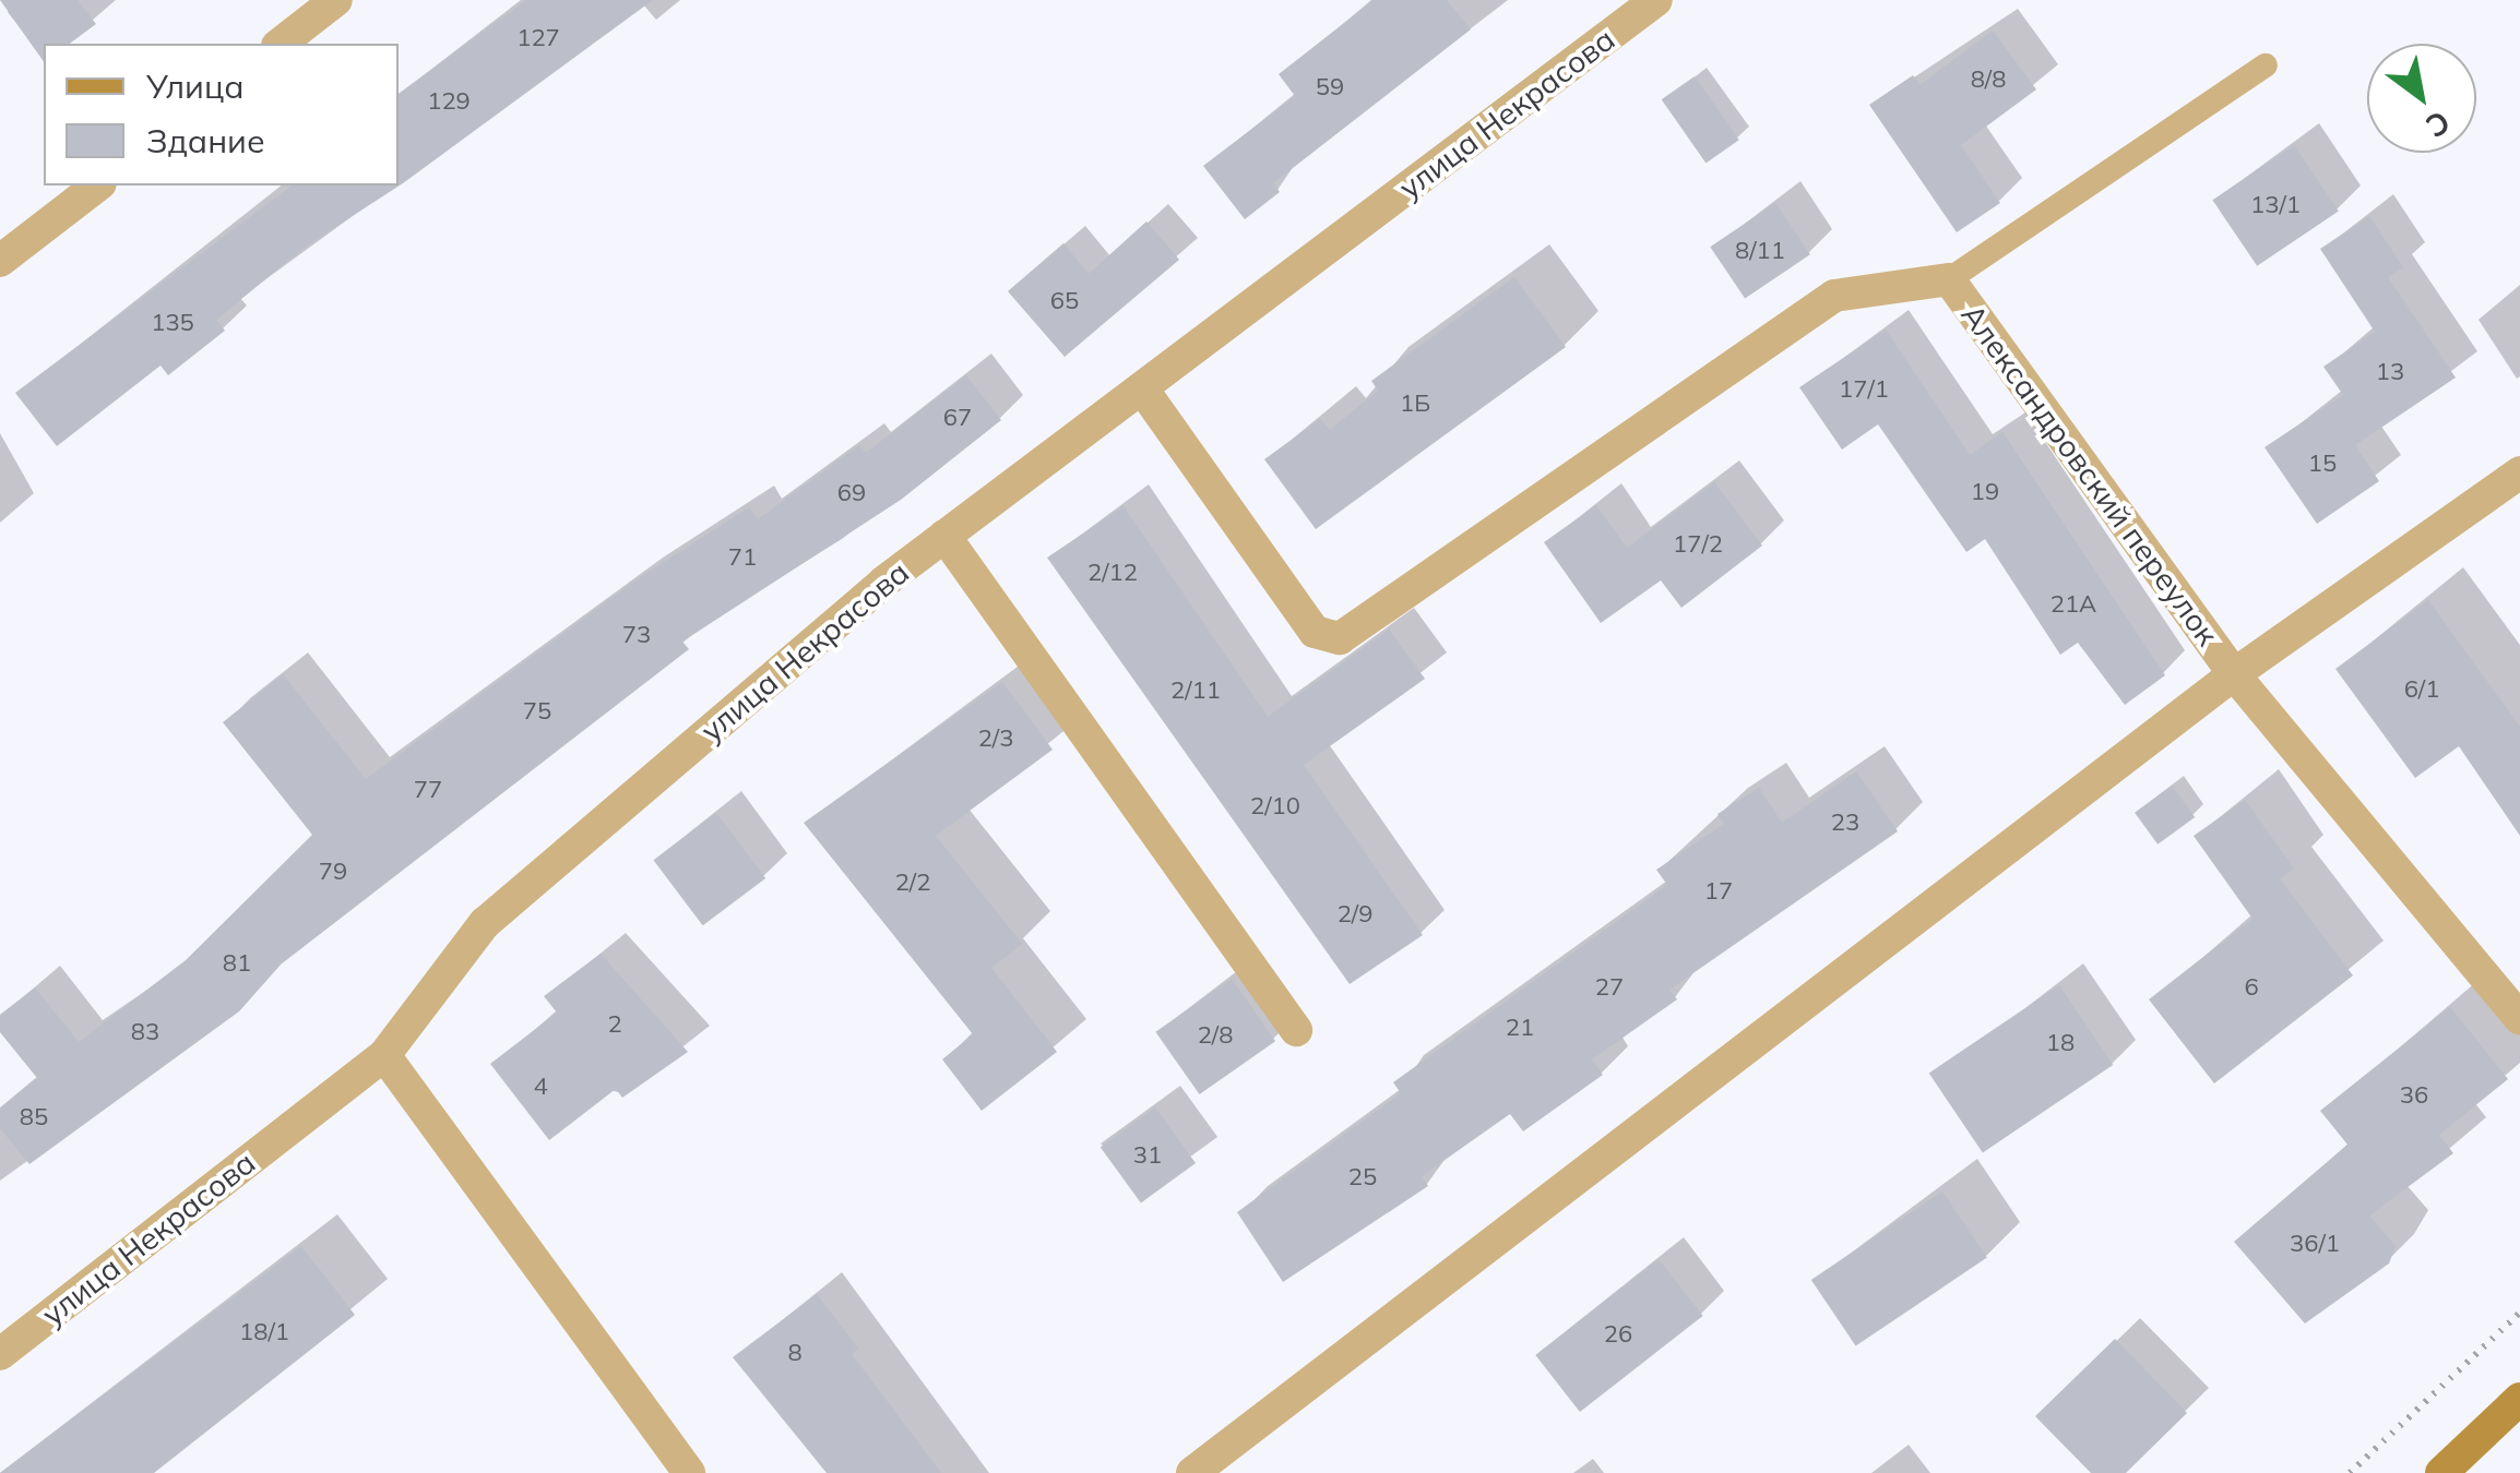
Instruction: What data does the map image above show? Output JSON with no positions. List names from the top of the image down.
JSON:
{
  "streets": {
    "street": ["улица Некрасова", "Александровский переулок"]
  },
  "crossings": [
    ["улица Некрасова", "Александровский переулок"]
  ],
  "house_numbers": [
    "127",
    "8/8",
    "59",
    "129",
    "13/1",
    "8/11",
    "65",
    "135",
    "13",
    "17/1",
    "1Б",
    "67",
    "15",
    "19",
    "69",
    "17/2",
    "71",
    "2/12",
    "21А",
    "73",
    "6/1",
    "2/11",
    "75",
    "2/3",
    "77",
    "2/10",
    "23",
    "79",
    "2/2",
    "17",
    "2/9",
    "81",
    "27",
    "6",
    "2",
    "21",
    "83",
    "2/8",
    "18",
    "4",
    "36",
    "85",
    "31",
    "25",
    "36/1",
    "18/1",
    "26",
    "8"
  ],
  "legend": ["Улица", "Здание"],
  "north": "bottom right"
}
